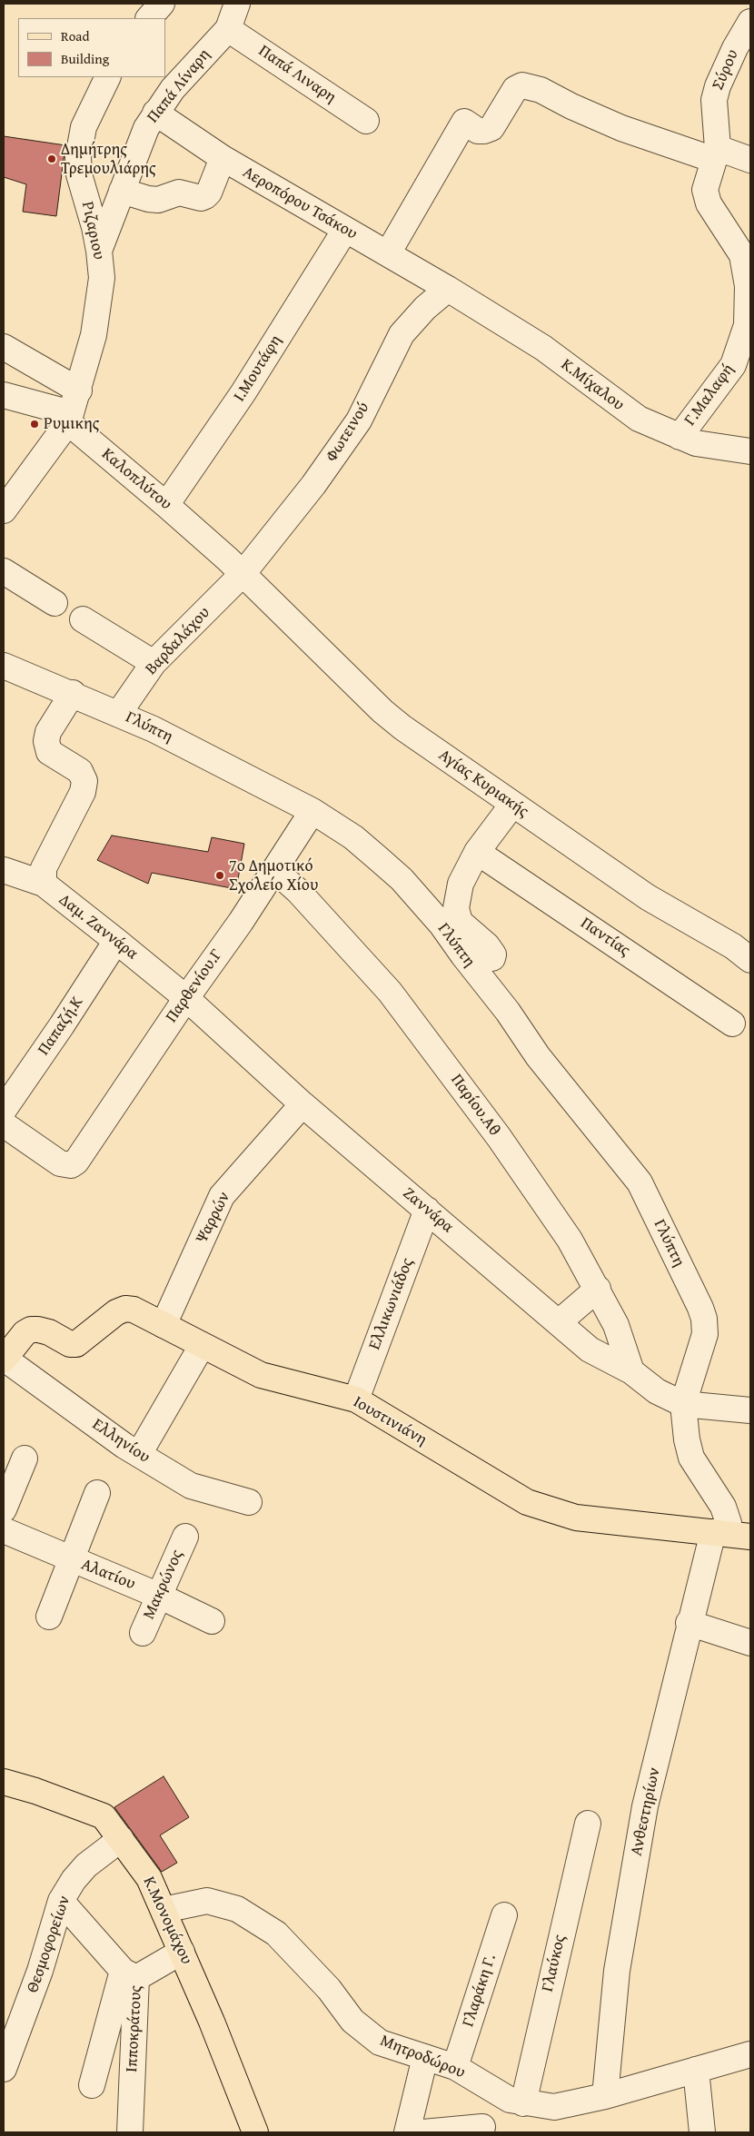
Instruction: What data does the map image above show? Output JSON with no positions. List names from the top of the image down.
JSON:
{
  "streets": {
    "main road": ["Ιουστινιάνη", "Κ.Μονομάχου"],
    "street": [
      "Σύρου",
      "Παπά Λιναρη",
      "Παπά Λίναρη",
      "Αεροπόρου Τσάκου",
      "Ριζαριου",
      "Ι.Μουτάφη",
      "Κ.Μίχαλου",
      "Γ.Μαλαφή",
      "Φωτεινού",
      "Καλοπλύτου",
      "Βαρδαλάχου",
      "Γλύπτη",
      "Αγίας Κυριακής",
      "Δαμ. Ζαννάρα",
      "Παντίας",
      "Παρθενίου.Γ",
      "Παπαζή.Κ",
      "Παρίου.Αθ",
      "Ζαννάρα",
      "Ψαρρών",
      "Ελλικωνιάδος",
      "Ελληνίου",
      "Αλατίου",
      "Μακρώνος",
      "Ανθεστηρίων",
      "Θεσμοφορείων",
      "Γλαύκος",
      "Γλαράκη Γ.",
      "Ιπποκράτους",
      "Μητροδώρου"
    ]
  },
  "crossings": [
    ["Σύρου", "Γ.Μαλαφή"],
    ["Παπά Λιναρη", "Παπά Λίναρη"],
    ["Παπά Λίναρη", "Αεροπόρου Τσάκου"],
    ["Παπά Λίναρη", "Ριζαριου"],
    ["Αεροπόρου Τσάκου", "Ι.Μουτάφη"],
    ["Αεροπόρου Τσάκου", "Κ.Μίχαλου"],
    ["Αεροπόρου Τσάκου", "Φωτεινού"],
    ["Ριζαριου", "Καλοπλύτου"],
    ["Ι.Μουτάφη", "Καλοπλύτου"],
    ["Κ.Μίχαλου", "Γ.Μαλαφή"],
    ["Κ.Μίχαλου", "Φωτεινού"],
    ["Φωτεινού", "Καλοπλύτου"],
    ["Φωτεινού", "Βαρδαλάχου"],
    ["Φωτεινού", "Αγίας Κυριακής"],
    ["Καλοπλύτου", "Βαρδαλάχου"],
    ["Καλοπλύτου", "Αγίας Κυριακής"],
    ["Βαρδαλάχου", "Γλύπτη"],
    ["Βαρδαλάχου", "Αγίας Κυριακής"],
    ["Γλύπτη", "Παρθενίου.Γ"],
    ["Γλύπτη", "Ζαννάρα"],
    ["Δαμ. Ζαννάρα", "Παρθενίου.Γ"],
    ["Δαμ. Ζαννάρα", "Παπαζή.Κ"],
    ["Δαμ. Ζαννάρα", "Ζαννάρα"],
    ["Παρθενίου.Γ", "Παρίου.Αθ"],
    ["Παρθενίου.Γ", "Ζαννάρα"],
    ["Παρίου.Αθ", "Ζαννάρα"],
    ["Ζαννάρα", "Ψαρρών"],
    ["Ζαννάρα", "Ελλικωνιάδος"],
    ["Ψαρρών", "Ιουστινιάνη"],
    ["Ελλικωνιάδος", "Ιουστινιάνη"],
    ["Ιουστινιάνη", "Ελληνίου"],
    ["Ιουστινιάνη", "Ανθεστηρίων"],
    ["Αλατίου", "Μακρώνος"],
    ["Ανθεστηρίων", "Μητροδώρου"],
    ["Κ.Μονομάχου", "Θεσμοφορείων"],
    ["Κ.Μονομάχου", "Ιπποκράτους"],
    ["Κ.Μονομάχου", "Μητροδώρου"],
    ["Γλαύκος", "Μητροδώρου"],
    ["Γλαράκη Γ.", "Μητροδώρου"]
  ],
  "places": ["Δημήτρης Τρεμουλιάρης", "Ρυμικης", "7ο Δημοτικό Σχολείο Χίου"],
  "legend": ["Road", "Building"]
}
